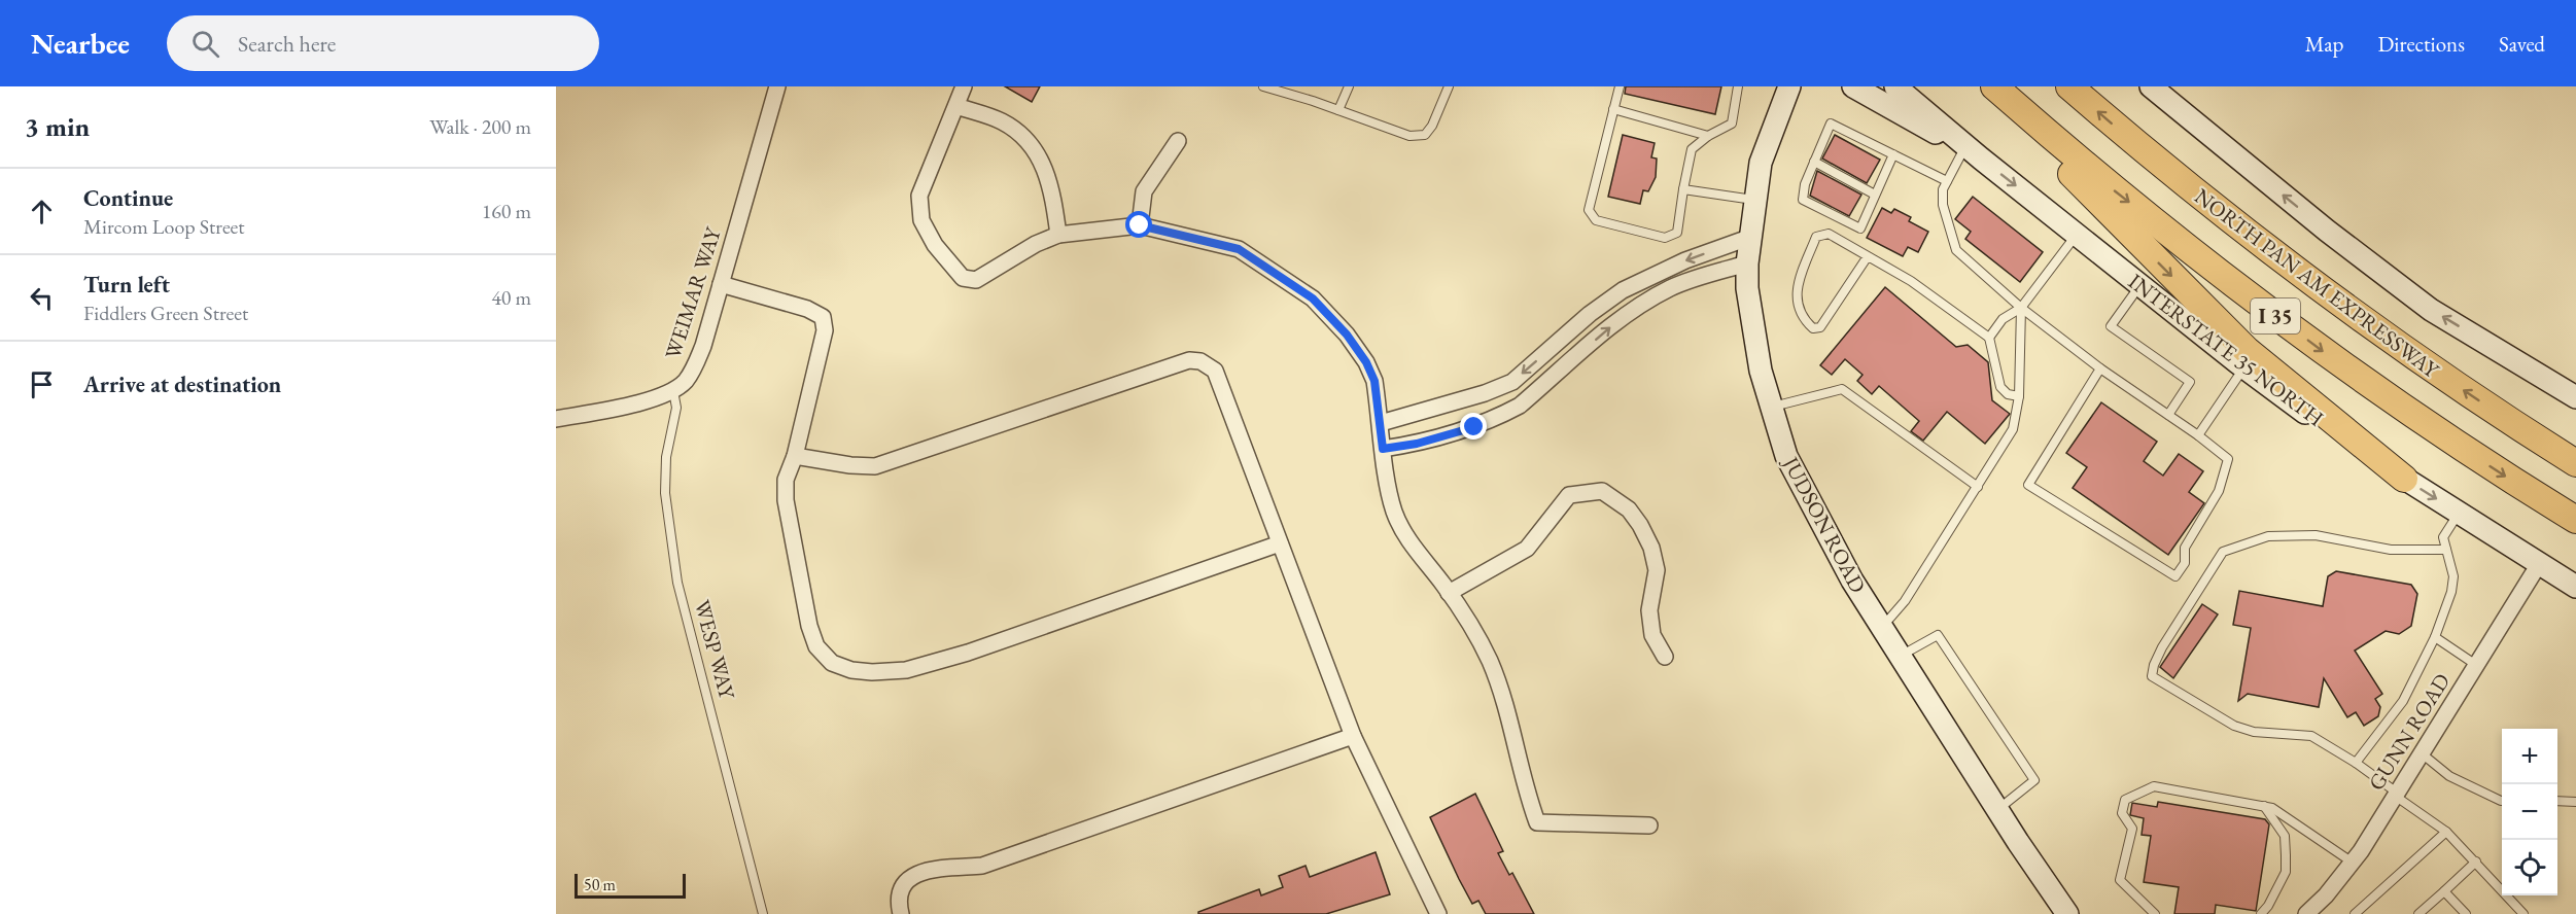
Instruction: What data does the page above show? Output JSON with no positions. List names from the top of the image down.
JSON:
{
  "streets": {
    "highway": ["NORTH PAN AM EXPRESSWAY", "I 35"],
    "main road": ["INTERSTATE 35 NORTH", "JUDSON ROAD"],
    "street": ["WEIMAR WAY", "GUNN ROAD"],
    "lane": ["WESP WAY"]
  },
  "crossings": [
    ["WEIMAR WAY", "WESP WAY"],
    ["INTERSTATE 35 NORTH", "GUNN ROAD"]
  ],
  "scale_bar": "50 m",
  "page": {
    "header": "Nearbee",
    "search": "Search here",
    "nav": ["Map", "Directions", "Saved"],
    "heading": ["3 min", "Walk · 200 m"],
    "list": [
      ["Continue", "Mircom Loop Street", "160 m"],
      ["Turn left", "Fiddlers Green Street", "40 m"],
      "Arrive at destination"
    ],
    "map_buttons": ["+", "−"],
    "scale": "50 m"
  }
}
